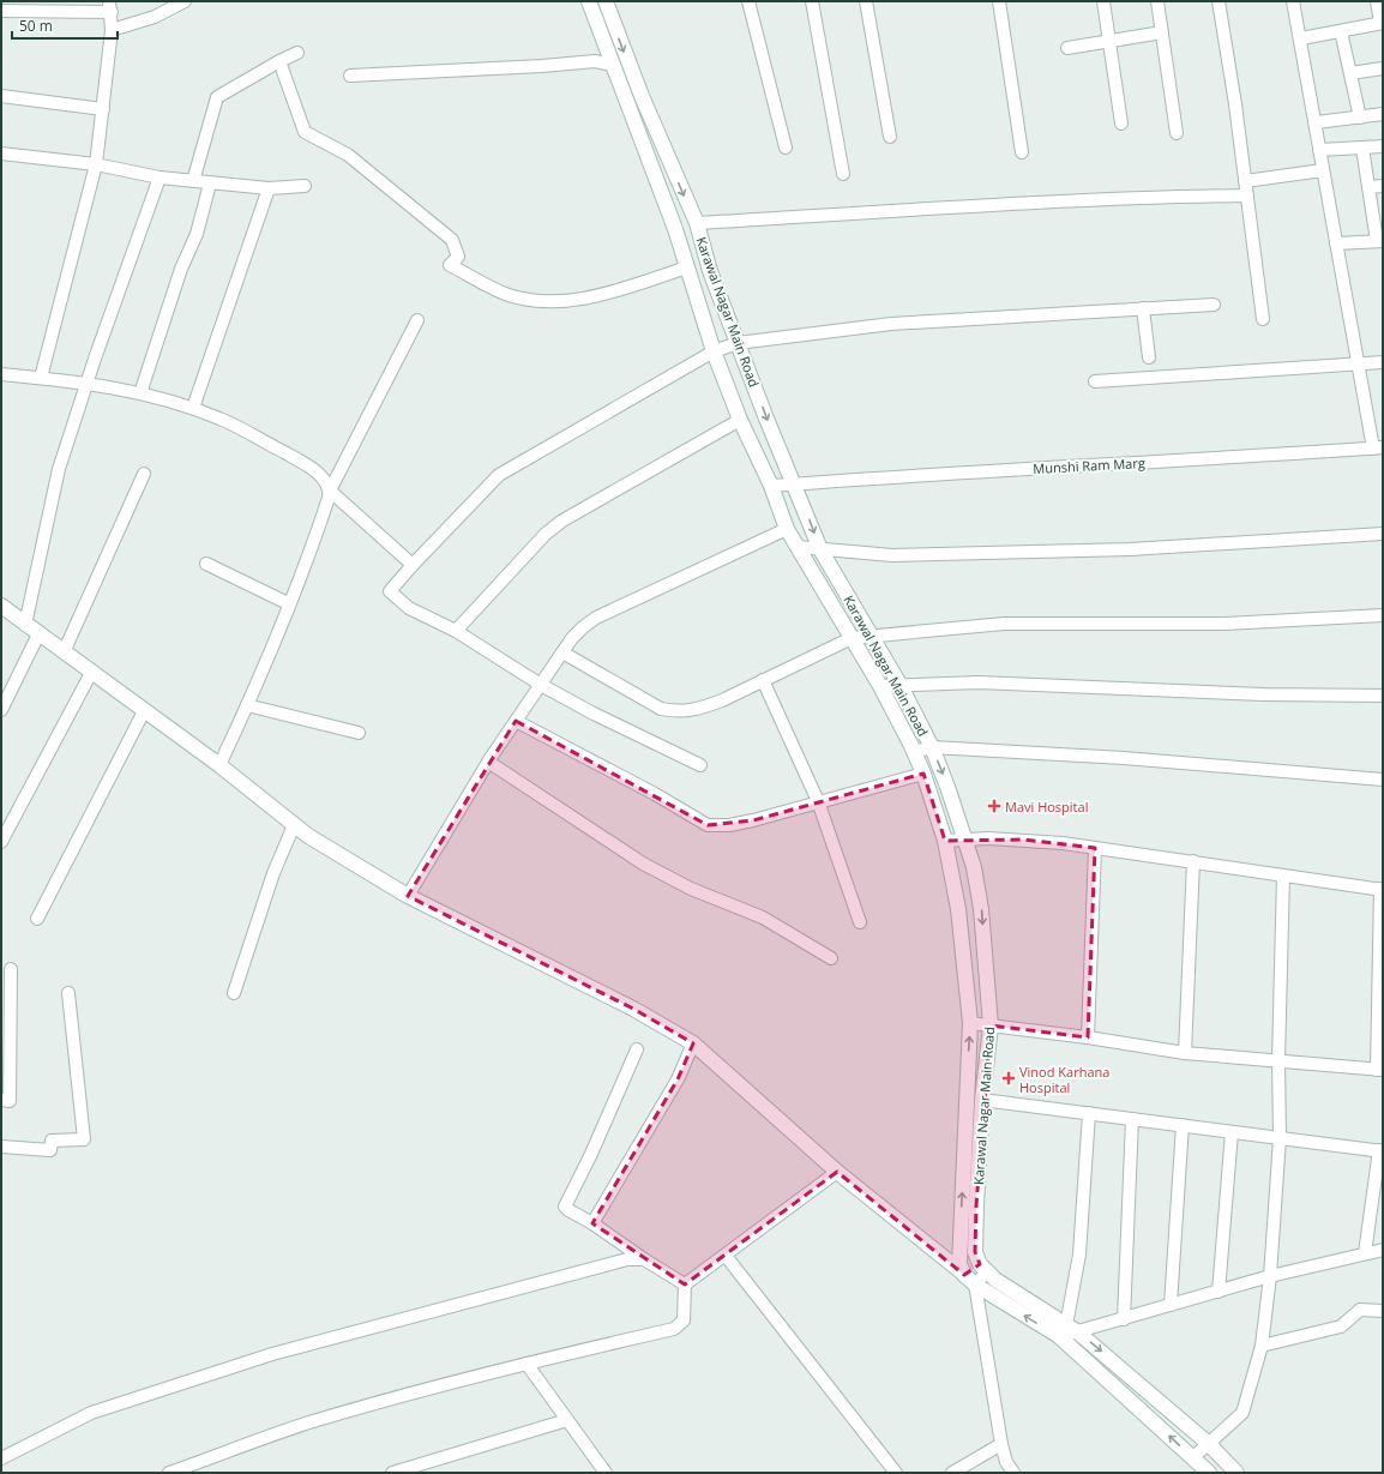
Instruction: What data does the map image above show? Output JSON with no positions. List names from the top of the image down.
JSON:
{
  "streets": {
    "street": ["Karawal Nagar Main Road", "Munshi Ram Marg"]
  },
  "crossings": [
    ["Karawal Nagar Main Road", "Munshi Ram Marg"]
  ],
  "places": {
    "health": ["Mavi Hospital", "Vinod Karhana Hospital"]
  },
  "scale_bar": "50 m"
}
